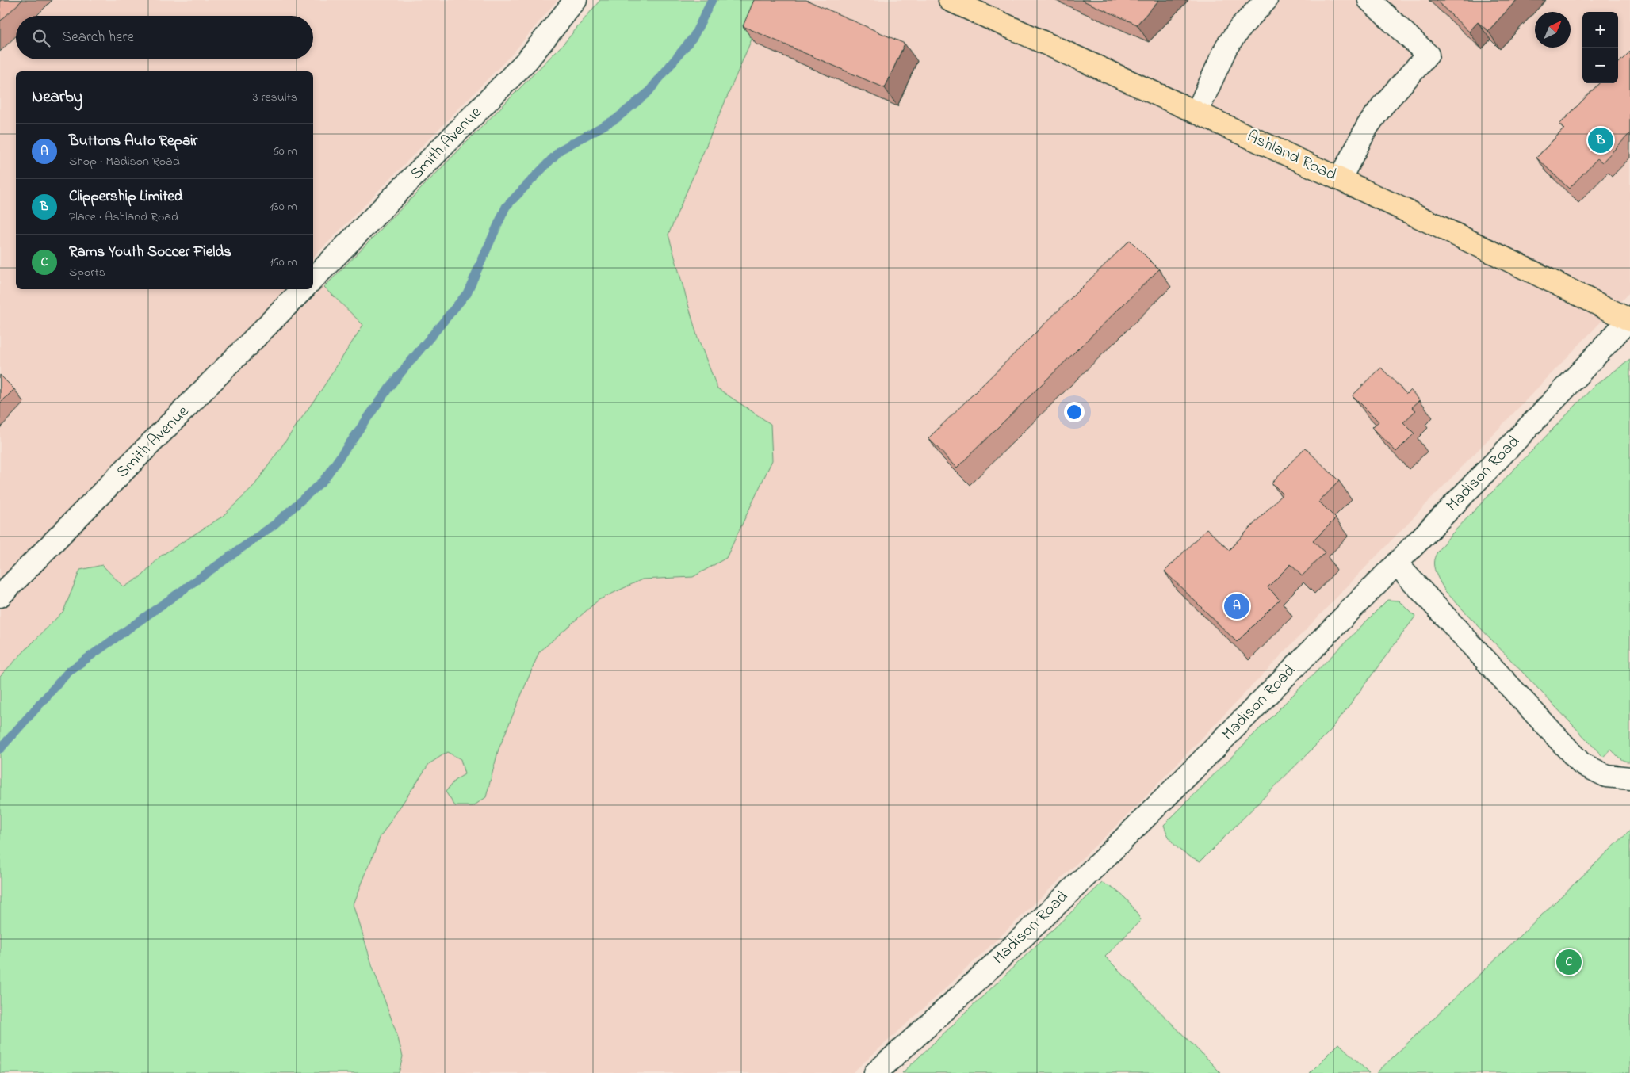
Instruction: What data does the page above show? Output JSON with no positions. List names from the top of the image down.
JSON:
{
  "streets": {
    "main road": ["Ashland Road"],
    "street": ["Smith Avenue", "Madison Road"]
  },
  "crossings": [
    ["Ashland Road", "Madison Road"]
  ],
  "north": "top right",
  "page": {
    "map_buttons": ["+", "−"],
    "search": "Search here",
    "heading": ["Nearby", "3 results"],
    "list": [
      {
        "mark": "A",
        "name": "Buttons Auto Repair",
        "note": "Shop · Madison Road",
        "value": "60 m"
      },
      {
        "mark": "B",
        "name": "Clippership Limited",
        "note": "Place · Ashland Road",
        "value": "130 m"
      },
      {
        "mark": "C",
        "name": "Rams Youth Soccer Fields",
        "note": "Sports",
        "value": "160 m"
      }
    ],
    "pins": ["B", "A", "C"]
  }
}
